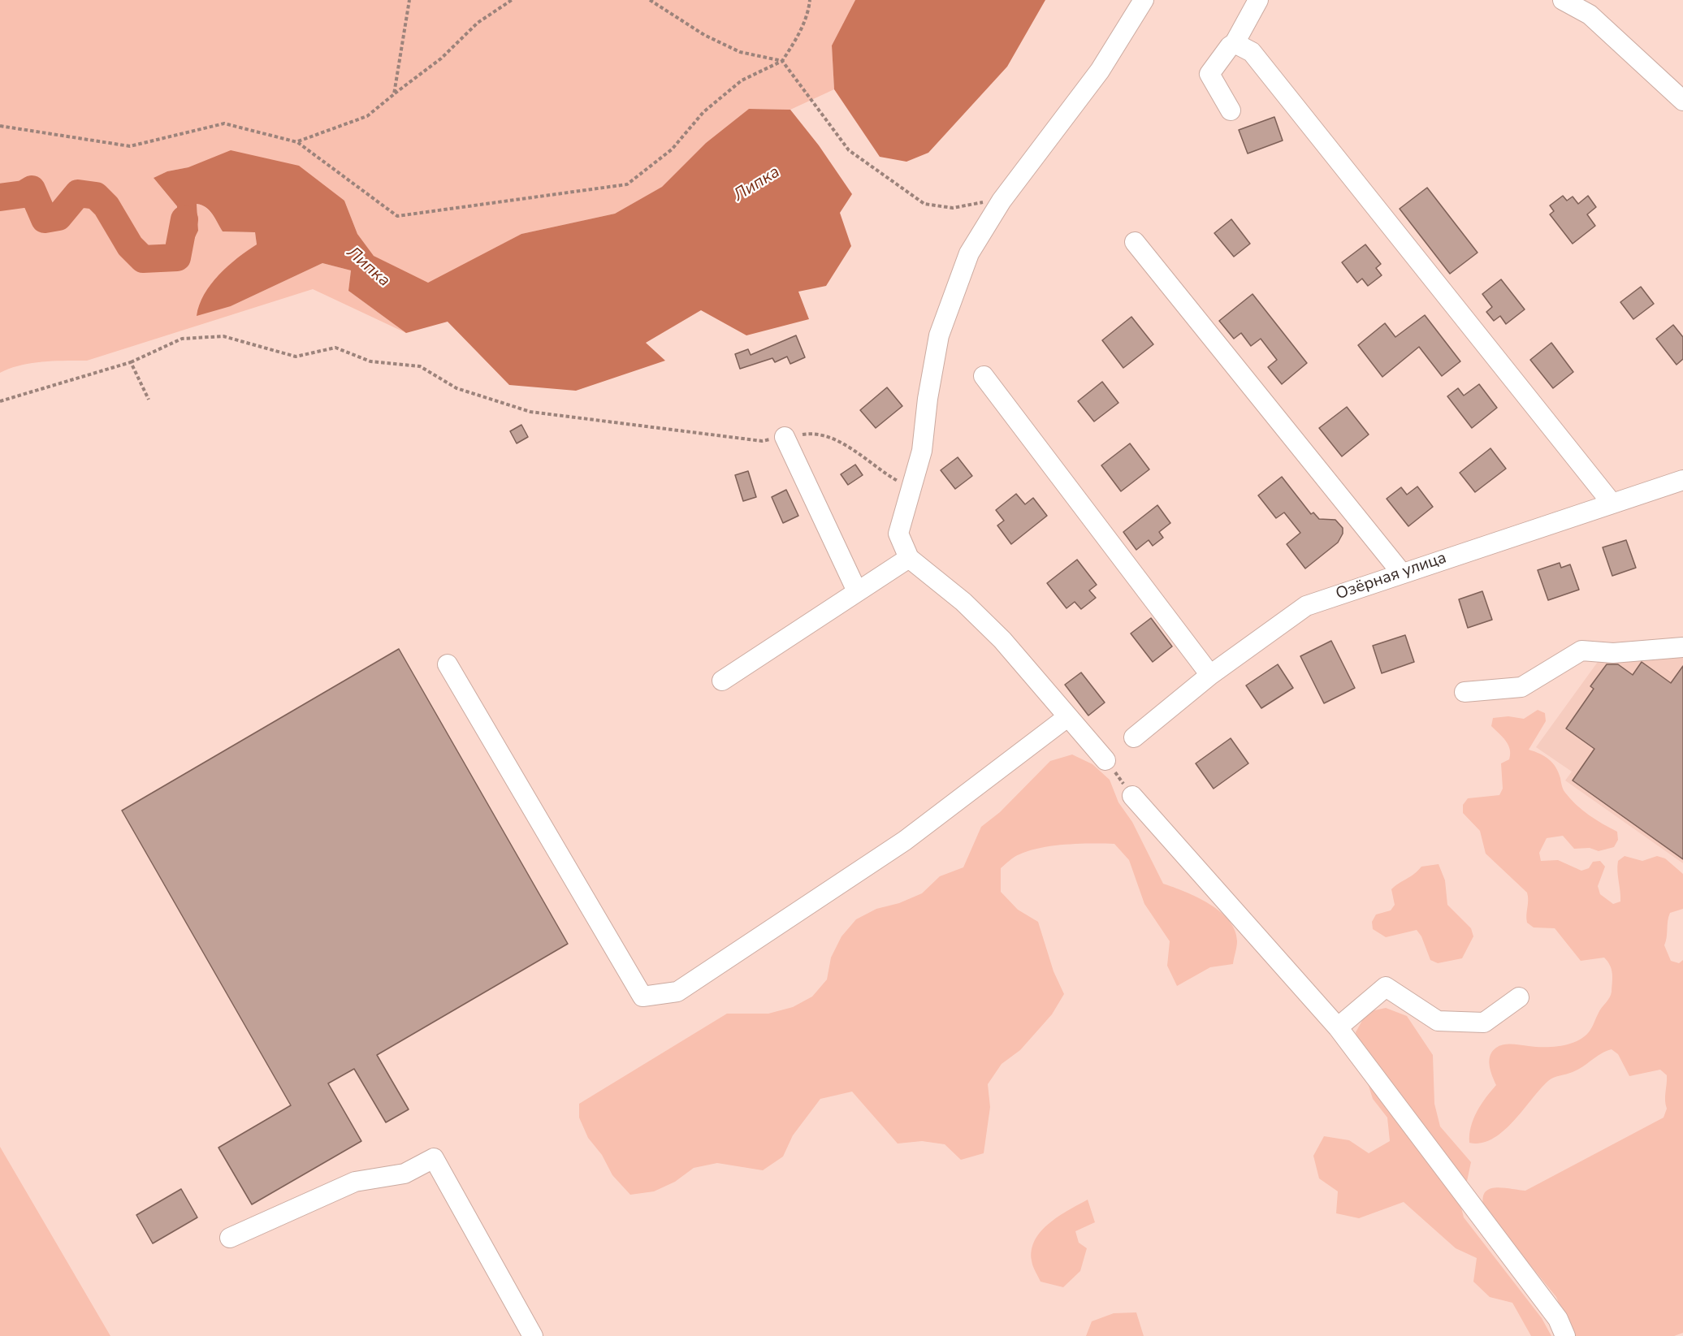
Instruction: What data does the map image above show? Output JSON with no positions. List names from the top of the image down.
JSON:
{
  "streets": {
    "street": ["Озёрная улица"]
  },
  "water": ["Липка"]
}
